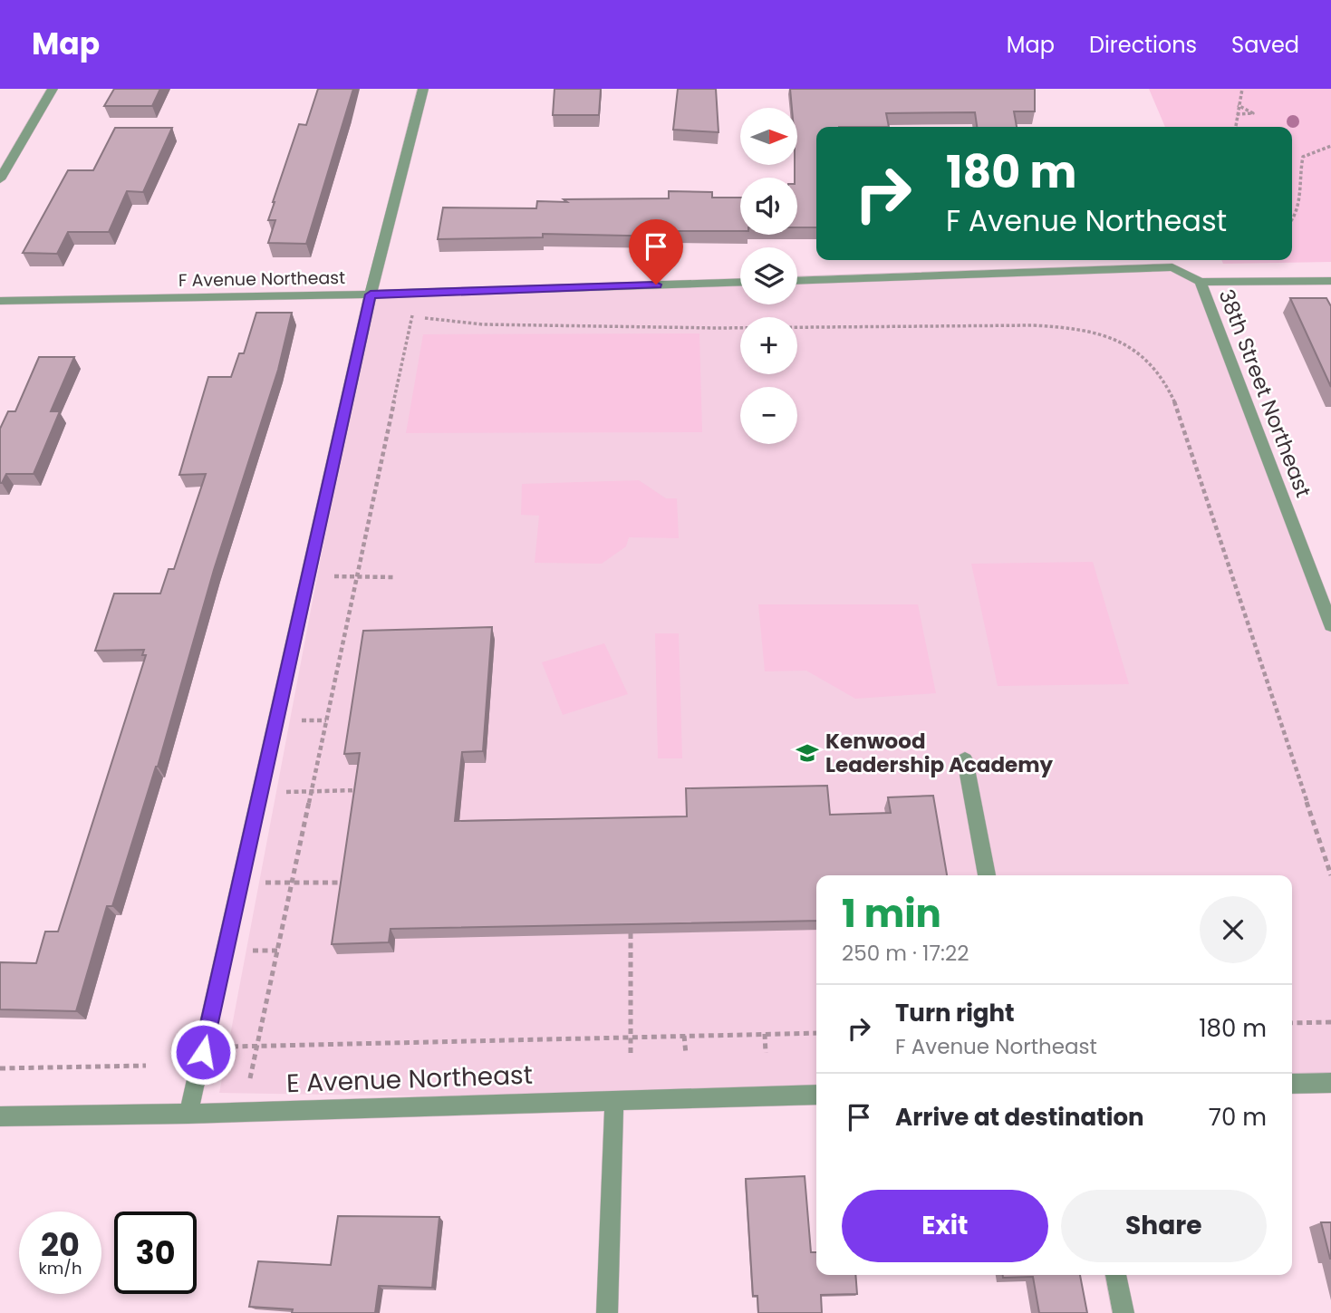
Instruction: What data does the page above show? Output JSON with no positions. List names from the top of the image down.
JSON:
{
  "streets": {
    "street": ["F Avenue Northeast", "38th Street Northeast", "E Avenue Northeast"]
  },
  "places": {
    "school or university": ["Kenwood Leadership Academy"]
  },
  "north": "right",
  "page": {
    "header": "Map",
    "nav": ["Map", "Directions", "Saved"],
    "map_buttons": ["+", "−"],
    "turn": ["180 m", "F Avenue Northeast"],
    "heading": ["1 min", "250 m · 17:22"],
    "list": [
      {
        "name": "Turn right",
        "note": "F Avenue Northeast",
        "value": "180 m"
      },
      {
        "name": "Arrive at destination",
        "value": "70 m"
      }
    ],
    "buttons": ["Exit", "Share"],
    "speed": "20 km/h",
    "limit": "30"
  }
}
